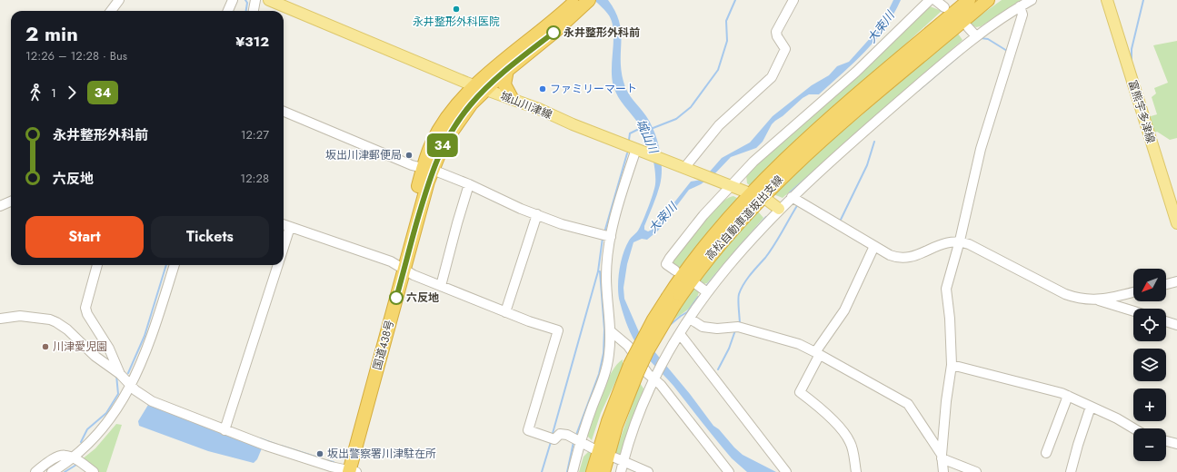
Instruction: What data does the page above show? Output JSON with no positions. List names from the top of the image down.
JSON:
{
  "streets": {
    "highway": ["高松自動車道坂出支線", "国道438号"],
    "main road": ["城山川津線", "富熊宇多津線"]
  },
  "crossings": [
    ["城山川津線", "国道438号"]
  ],
  "water": ["大束川", "城山川"],
  "places": [
    "永井整形外科医院",
    "永井整形外科前",
    "ファミリーマート",
    "坂出川津郵便局",
    "六反地",
    "川津愛児園",
    "坂出警察署川津駐在所"
  ],
  "lines": ["bus line 34"],
  "north": "bottom left",
  "page": {
    "on_map": "34",
    "heading": ["2 min", "12:26 – 12:28 · Bus", "¥312"],
    "legs": ["1", "34"],
    "list": [
      {
        "name": "永井整形外科前",
        "value": "12:27"
      },
      {
        "name": "六反地",
        "value": "12:28"
      }
    ],
    "buttons": ["Start", "Tickets"],
    "map_buttons": ["+", "−"]
  }
}
